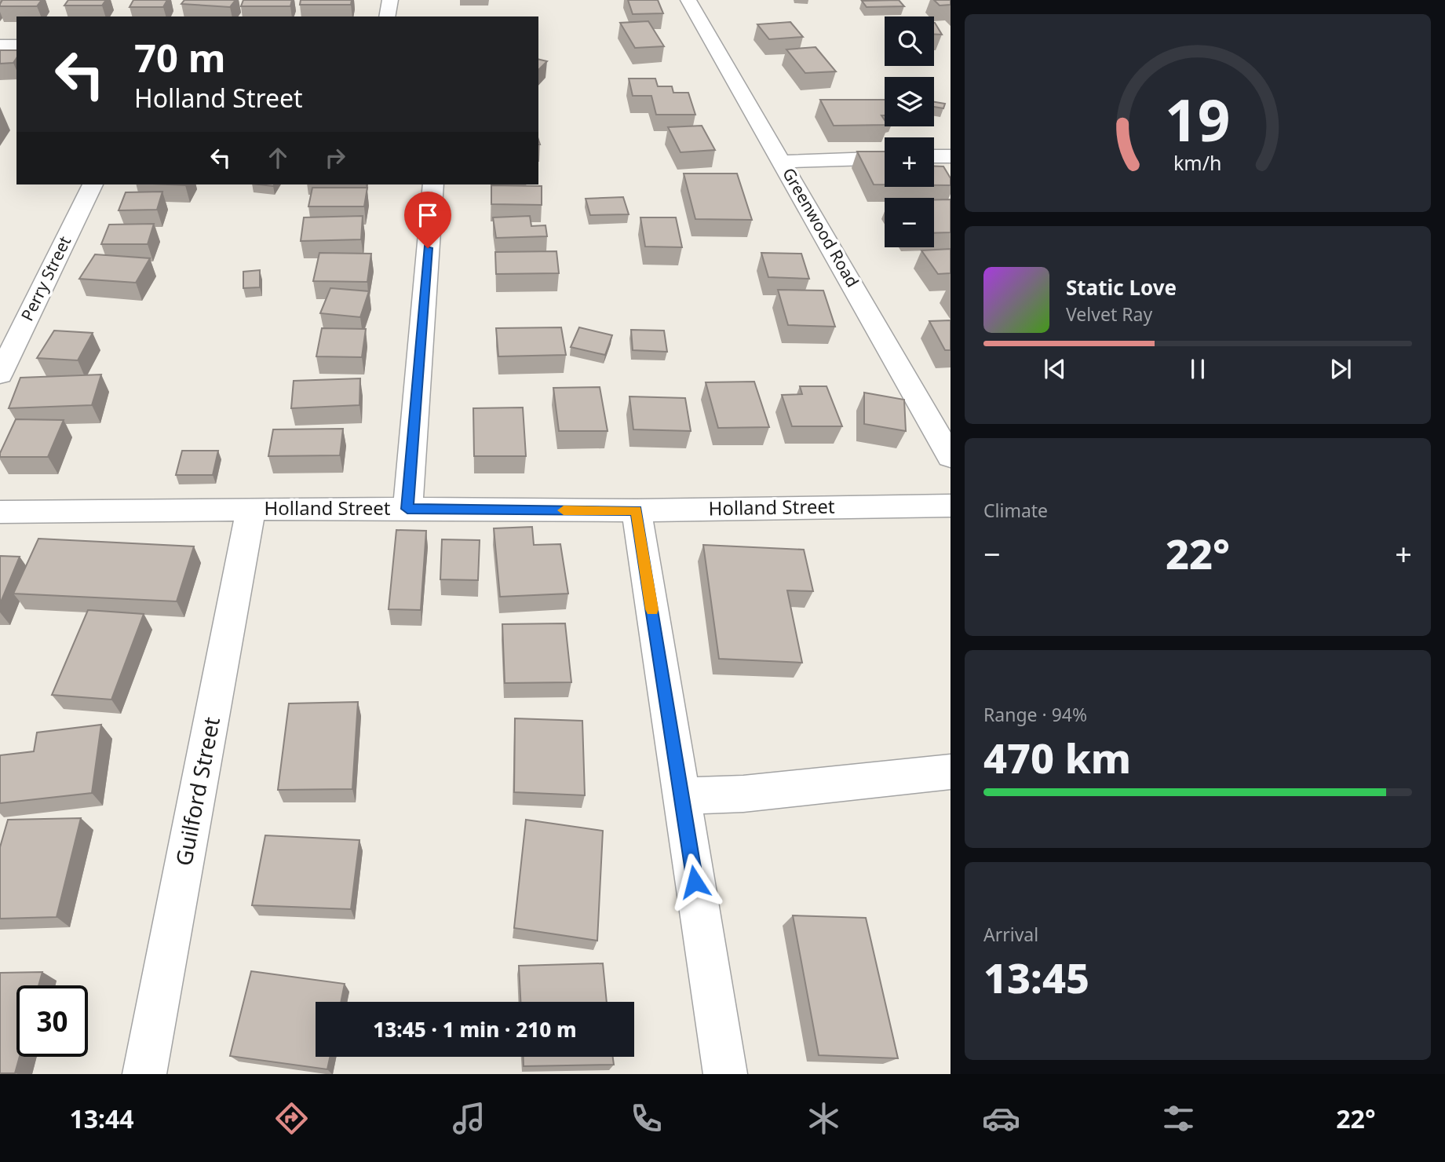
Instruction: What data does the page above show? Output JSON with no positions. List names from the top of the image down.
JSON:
{
  "streets": {
    "street": [
      "Greenwood Road",
      "Perry Street",
      "Holland Street",
      "Guilford Street"
    ]
  },
  "crossings": [
    ["Holland Street", "Guilford Street"]
  ],
  "page": {
    "map_buttons": ["+", "−"],
    "turn": ["70 m", "Holland Street"],
    "song": ["Static Love", "Velvet Ray"],
    "tile": [
      "Climate",
      ["Range · 94%", "470 km"],
      ["Arrival", "13:45"]
    ],
    "heat": ["−", "22°", "+"],
    "limit": "30",
    "trip": "13:45 · 1 min · 210 m",
    "tabs": ["13:44", "22°"],
    "gauge": ["19", "km/h"]
  }
}
